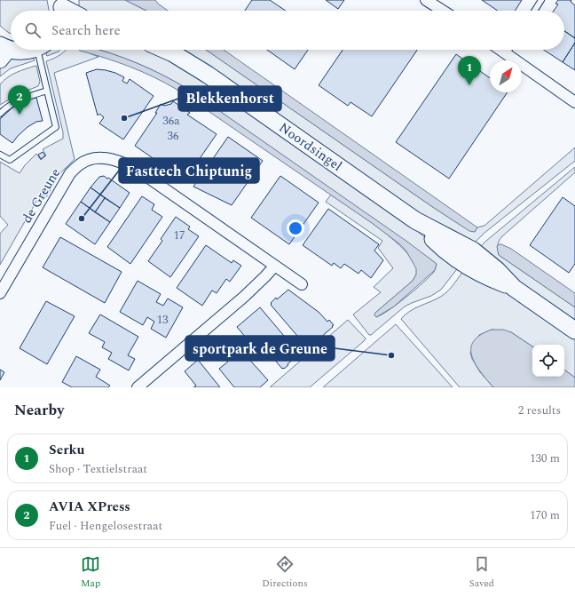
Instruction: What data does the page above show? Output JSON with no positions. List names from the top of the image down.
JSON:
{
  "streets": {
    "main road": ["Noordsingel"],
    "street": ["de Greune"]
  },
  "places": ["Blekkenhorst", "Fasttech Chiptunig", "sportpark de Greune"],
  "house_numbers": [
    "36a",
    "36",
    "17",
    "13"
  ],
  "north": "top right",
  "page": {
    "search": "Search here",
    "pins": ["1", "2"],
    "heading": ["Nearby", "2 results"],
    "list": [
      {
        "mark": "1",
        "name": "Serku",
        "note": "Shop · Textielstraat",
        "value": "130 m"
      },
      {
        "mark": "2",
        "name": "AVIA XPress",
        "note": "Fuel · Hengelosestraat",
        "value": "170 m"
      }
    ],
    "nav": ["Map", "Directions", "Saved"]
  }
}
